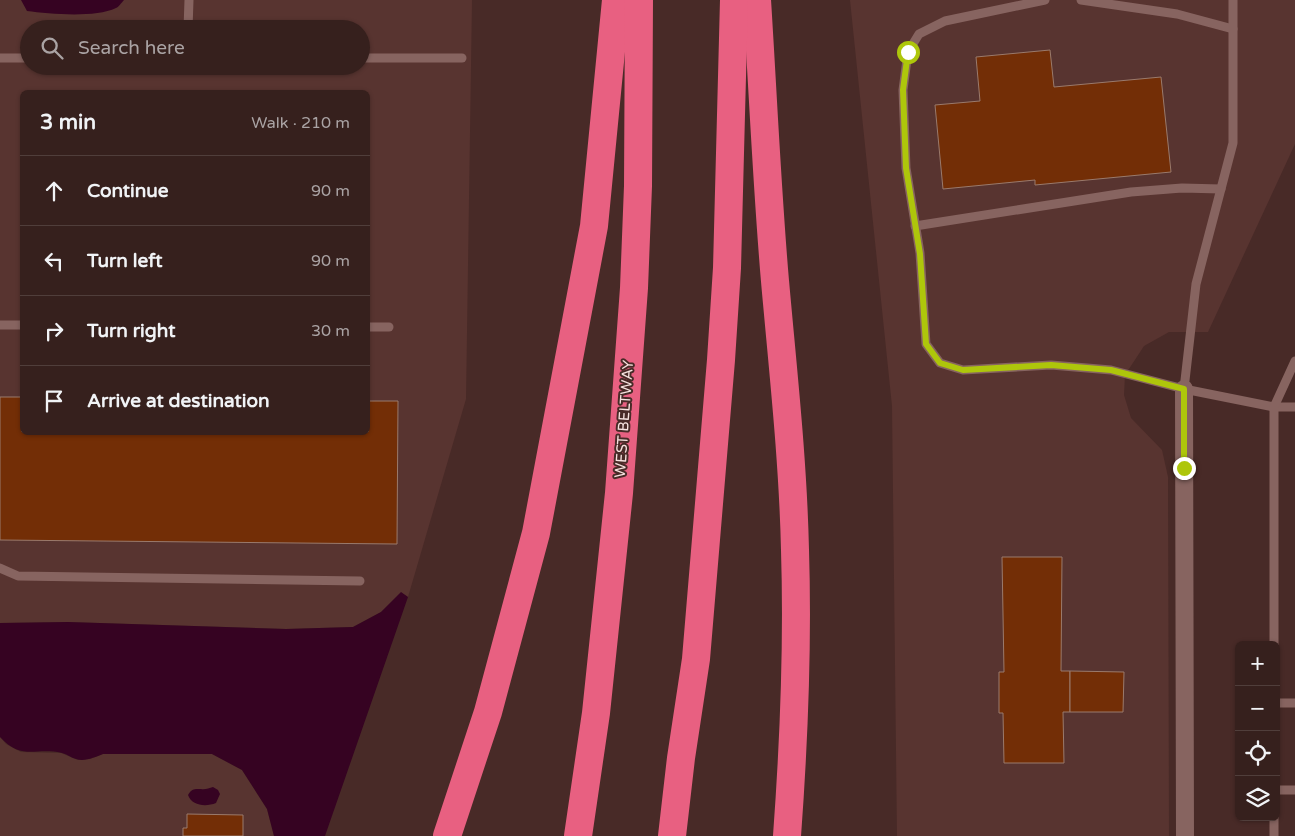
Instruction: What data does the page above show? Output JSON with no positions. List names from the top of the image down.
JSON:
{
  "streets": {
    "highway": ["WEST BELTWAY"]
  },
  "page": {
    "search": "Search here",
    "heading": ["3 min", "Walk · 210 m"],
    "list": [
      ["Continue", "90 m"],
      ["Turn left", "90 m"],
      ["Turn right", "30 m"],
      "Arrive at destination"
    ],
    "map_buttons": ["+", "−"]
  }
}
